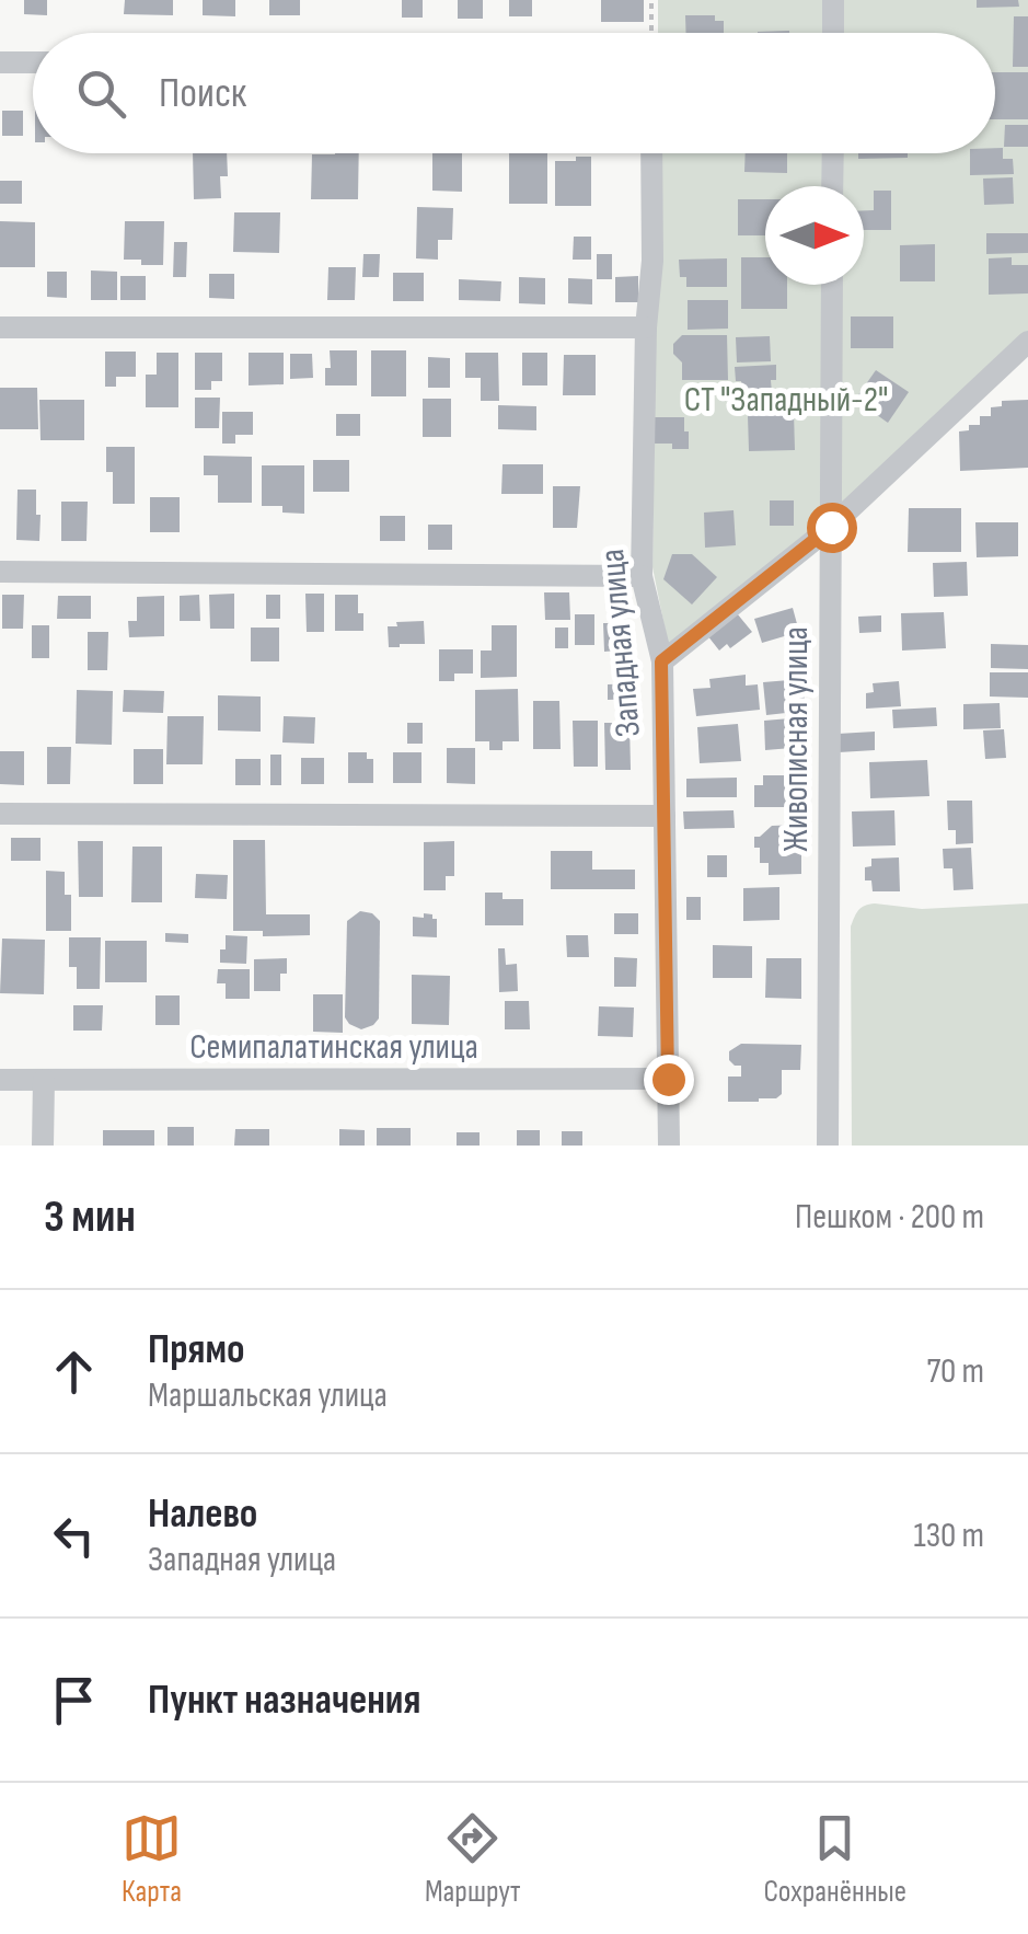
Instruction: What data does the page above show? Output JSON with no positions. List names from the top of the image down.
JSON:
{
  "streets": {
    "street": ["Западная улица", "Живописная улица", "Семипалатинская улица"]
  },
  "crossings": [
    ["Западная улица", "Семипалатинская улица"]
  ],
  "parks": ["СТ \"Западный-2\""],
  "north": "right",
  "page": {
    "search": "Поиск",
    "heading": ["3 мин", "Пешком · 200 m"],
    "list": [
      ["Прямо", "Маршальская улица", "70 m"],
      ["Налево", "Западная улица", "130 m"],
      "Пункт назначения"
    ],
    "nav": ["Карта", "Маршрут", "Сохранённые"]
  }
}
